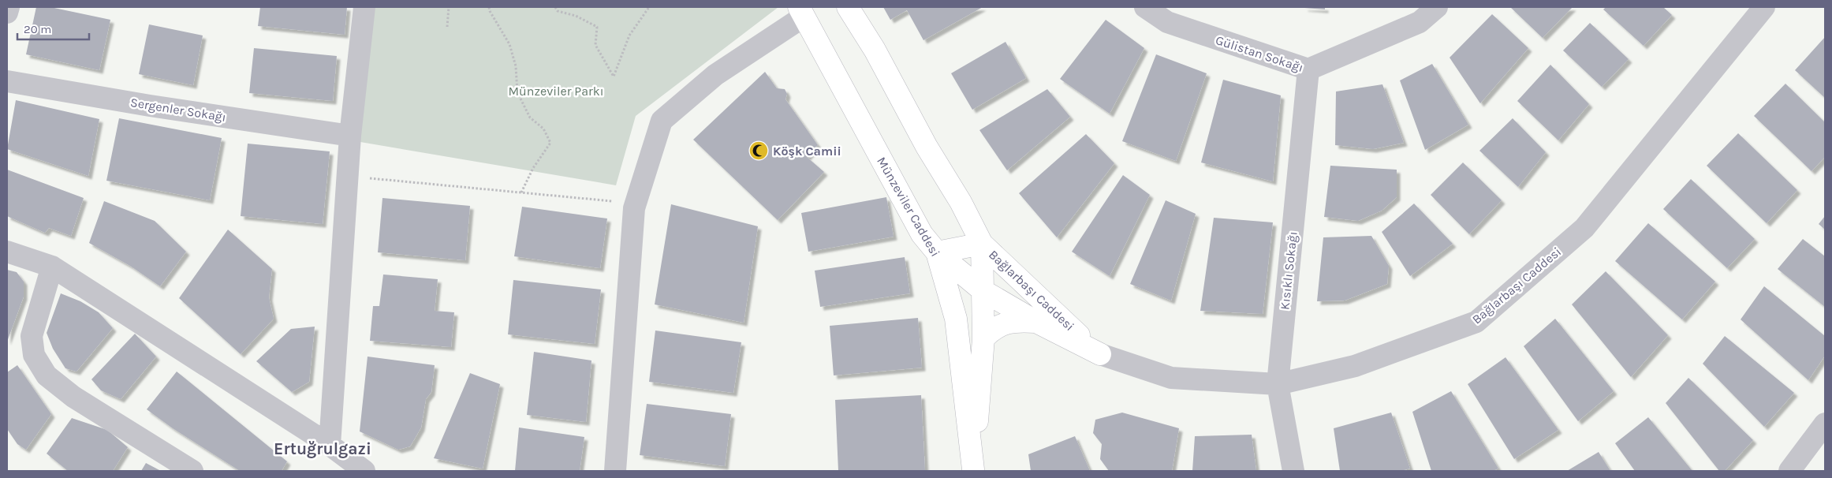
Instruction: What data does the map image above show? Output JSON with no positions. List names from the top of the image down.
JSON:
{
  "streets": {
    "main road": ["Münzeviler Caddesi", "Bağlarbaşı Caddesi"],
    "street": ["Gülistan Sokağı", "Sergenler Sokağı", "Kısıklı Sokağı"]
  },
  "crossings": [
    ["Gülistan Sokağı", "Kısıklı Sokağı"],
    ["Münzeviler Caddesi", "Bağlarbaşı Caddesi"],
    ["Kısıklı Sokağı", "Bağlarbaşı Caddesi"]
  ],
  "districts": ["Ertuğrulgazi"],
  "parks": ["Münzeviler Parkı"],
  "places": {
    "mosque": ["Köşk Camii"]
  },
  "scale_bar": "20 m"
}
